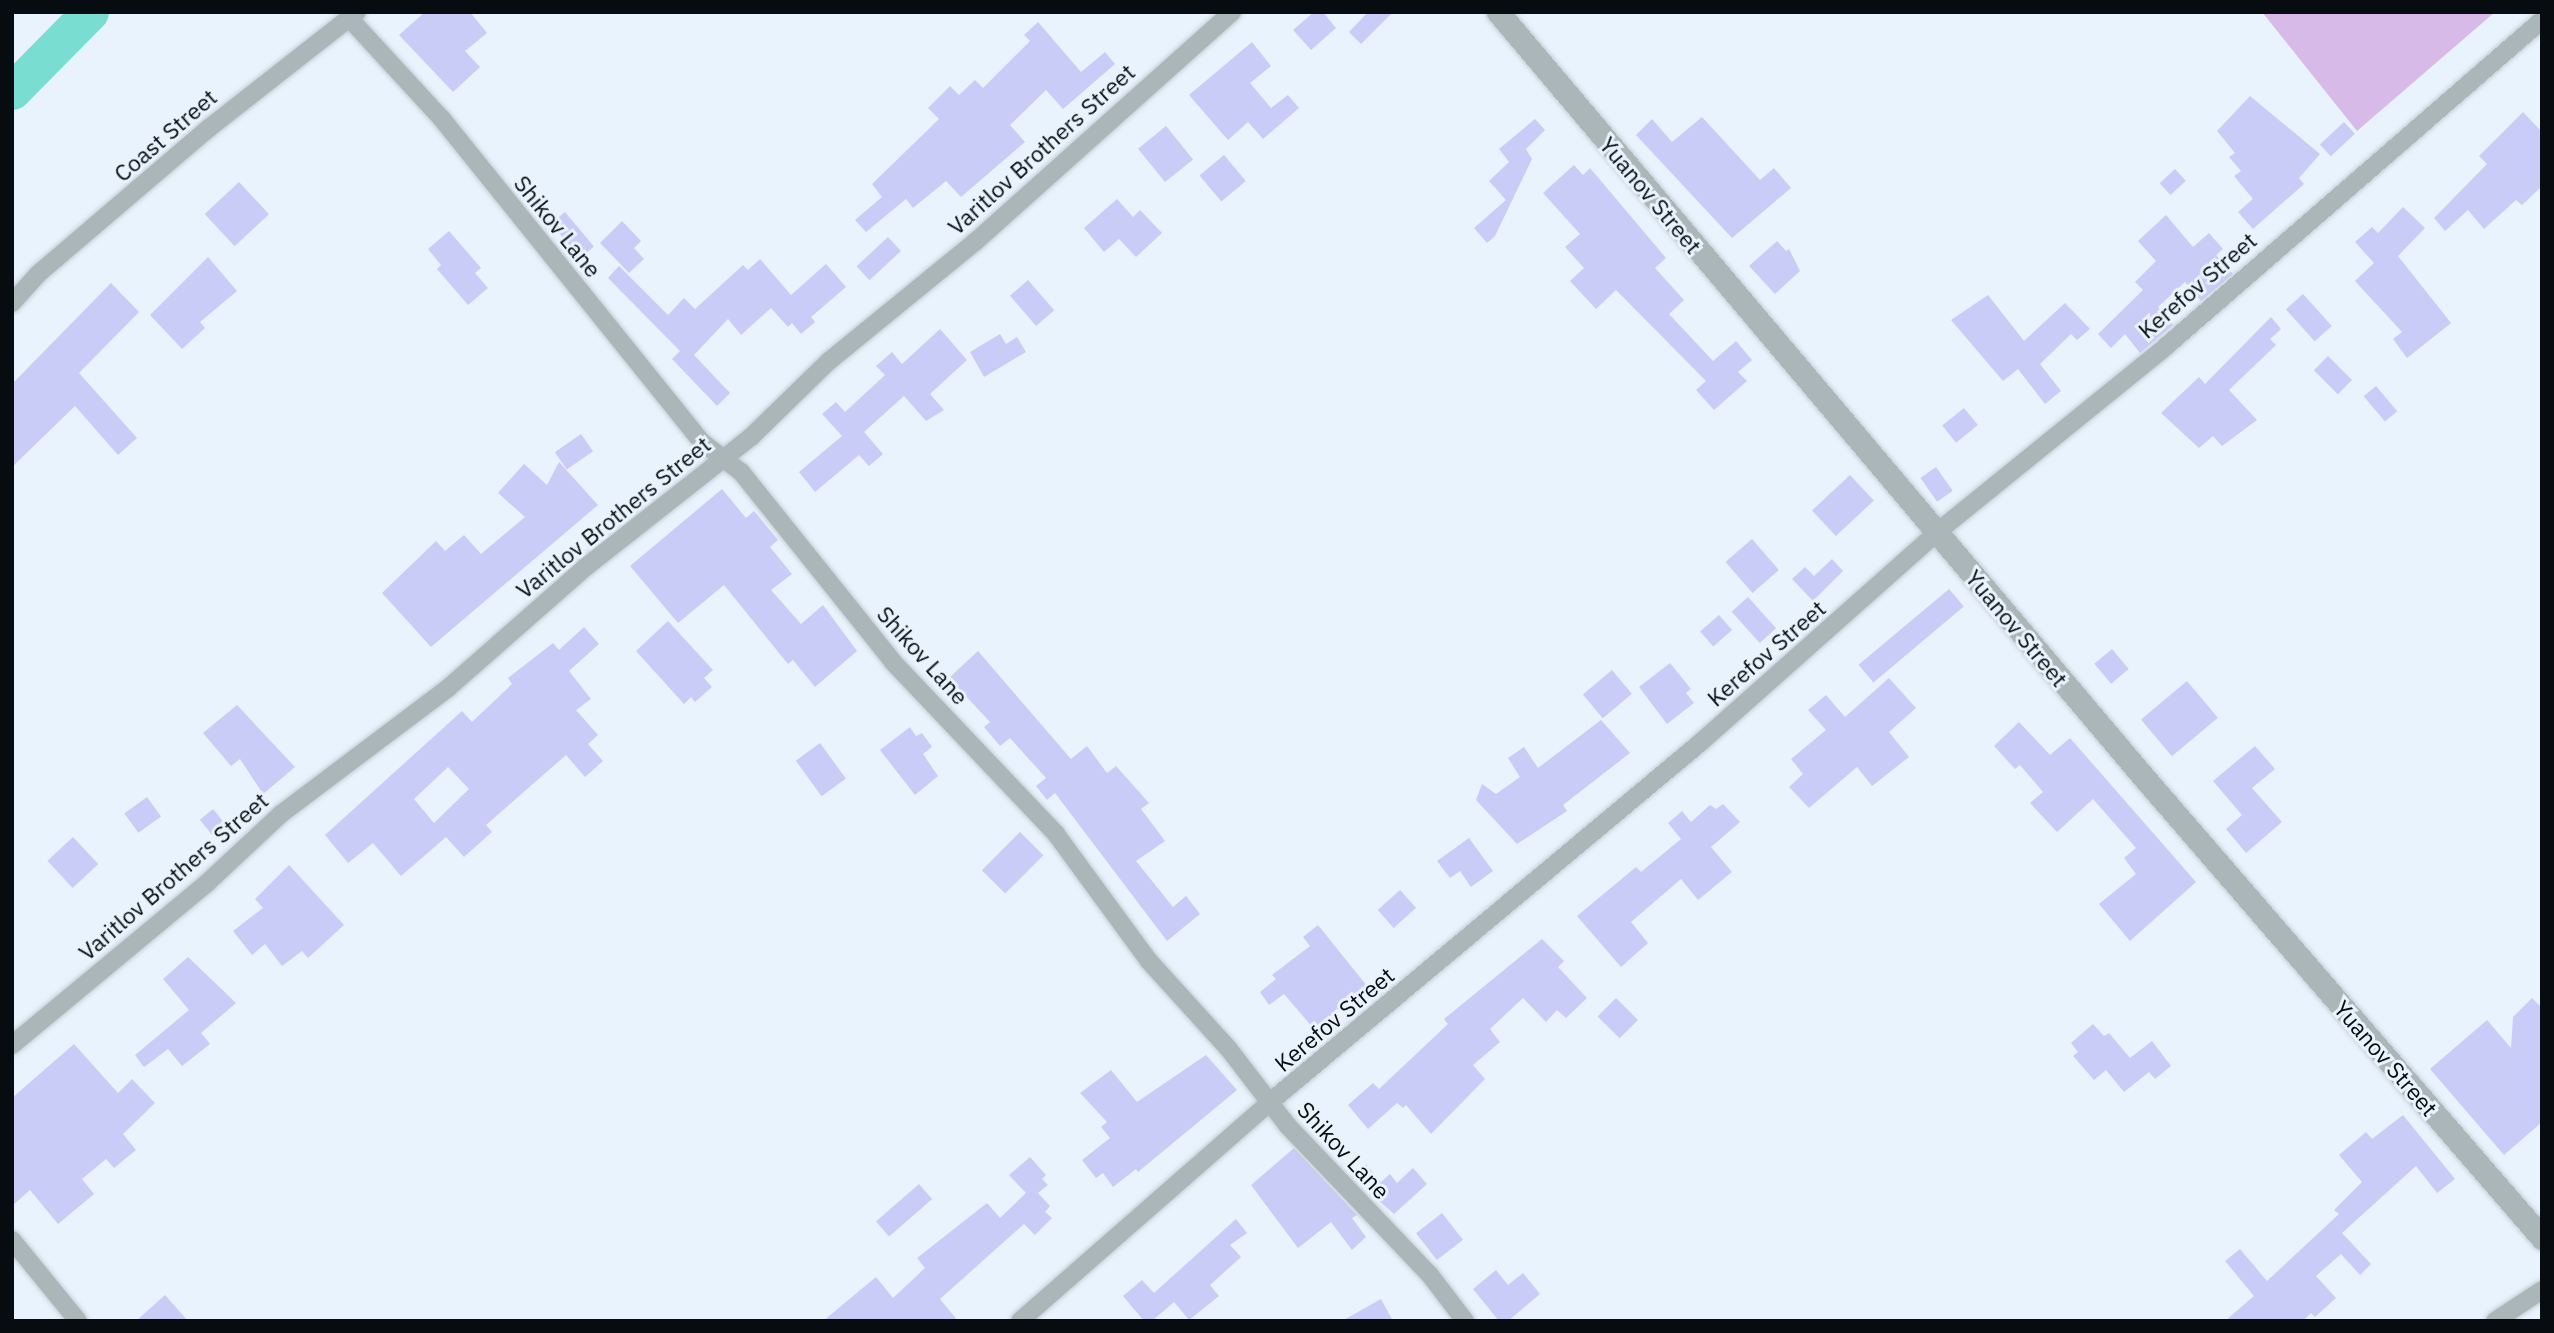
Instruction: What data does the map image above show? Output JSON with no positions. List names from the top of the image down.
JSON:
{
  "streets": {
    "street": [
      "Coast Street",
      "Varitlov Brothers Street",
      "Yuanov Street",
      "Shikov Lane",
      "Kerefov Street"
    ]
  },
  "crossings": [
    ["Coast Street", "Shikov Lane"],
    ["Varitlov Brothers Street", "Shikov Lane"],
    ["Yuanov Street", "Kerefov Street"],
    ["Shikov Lane", "Kerefov Street"]
  ]
}
